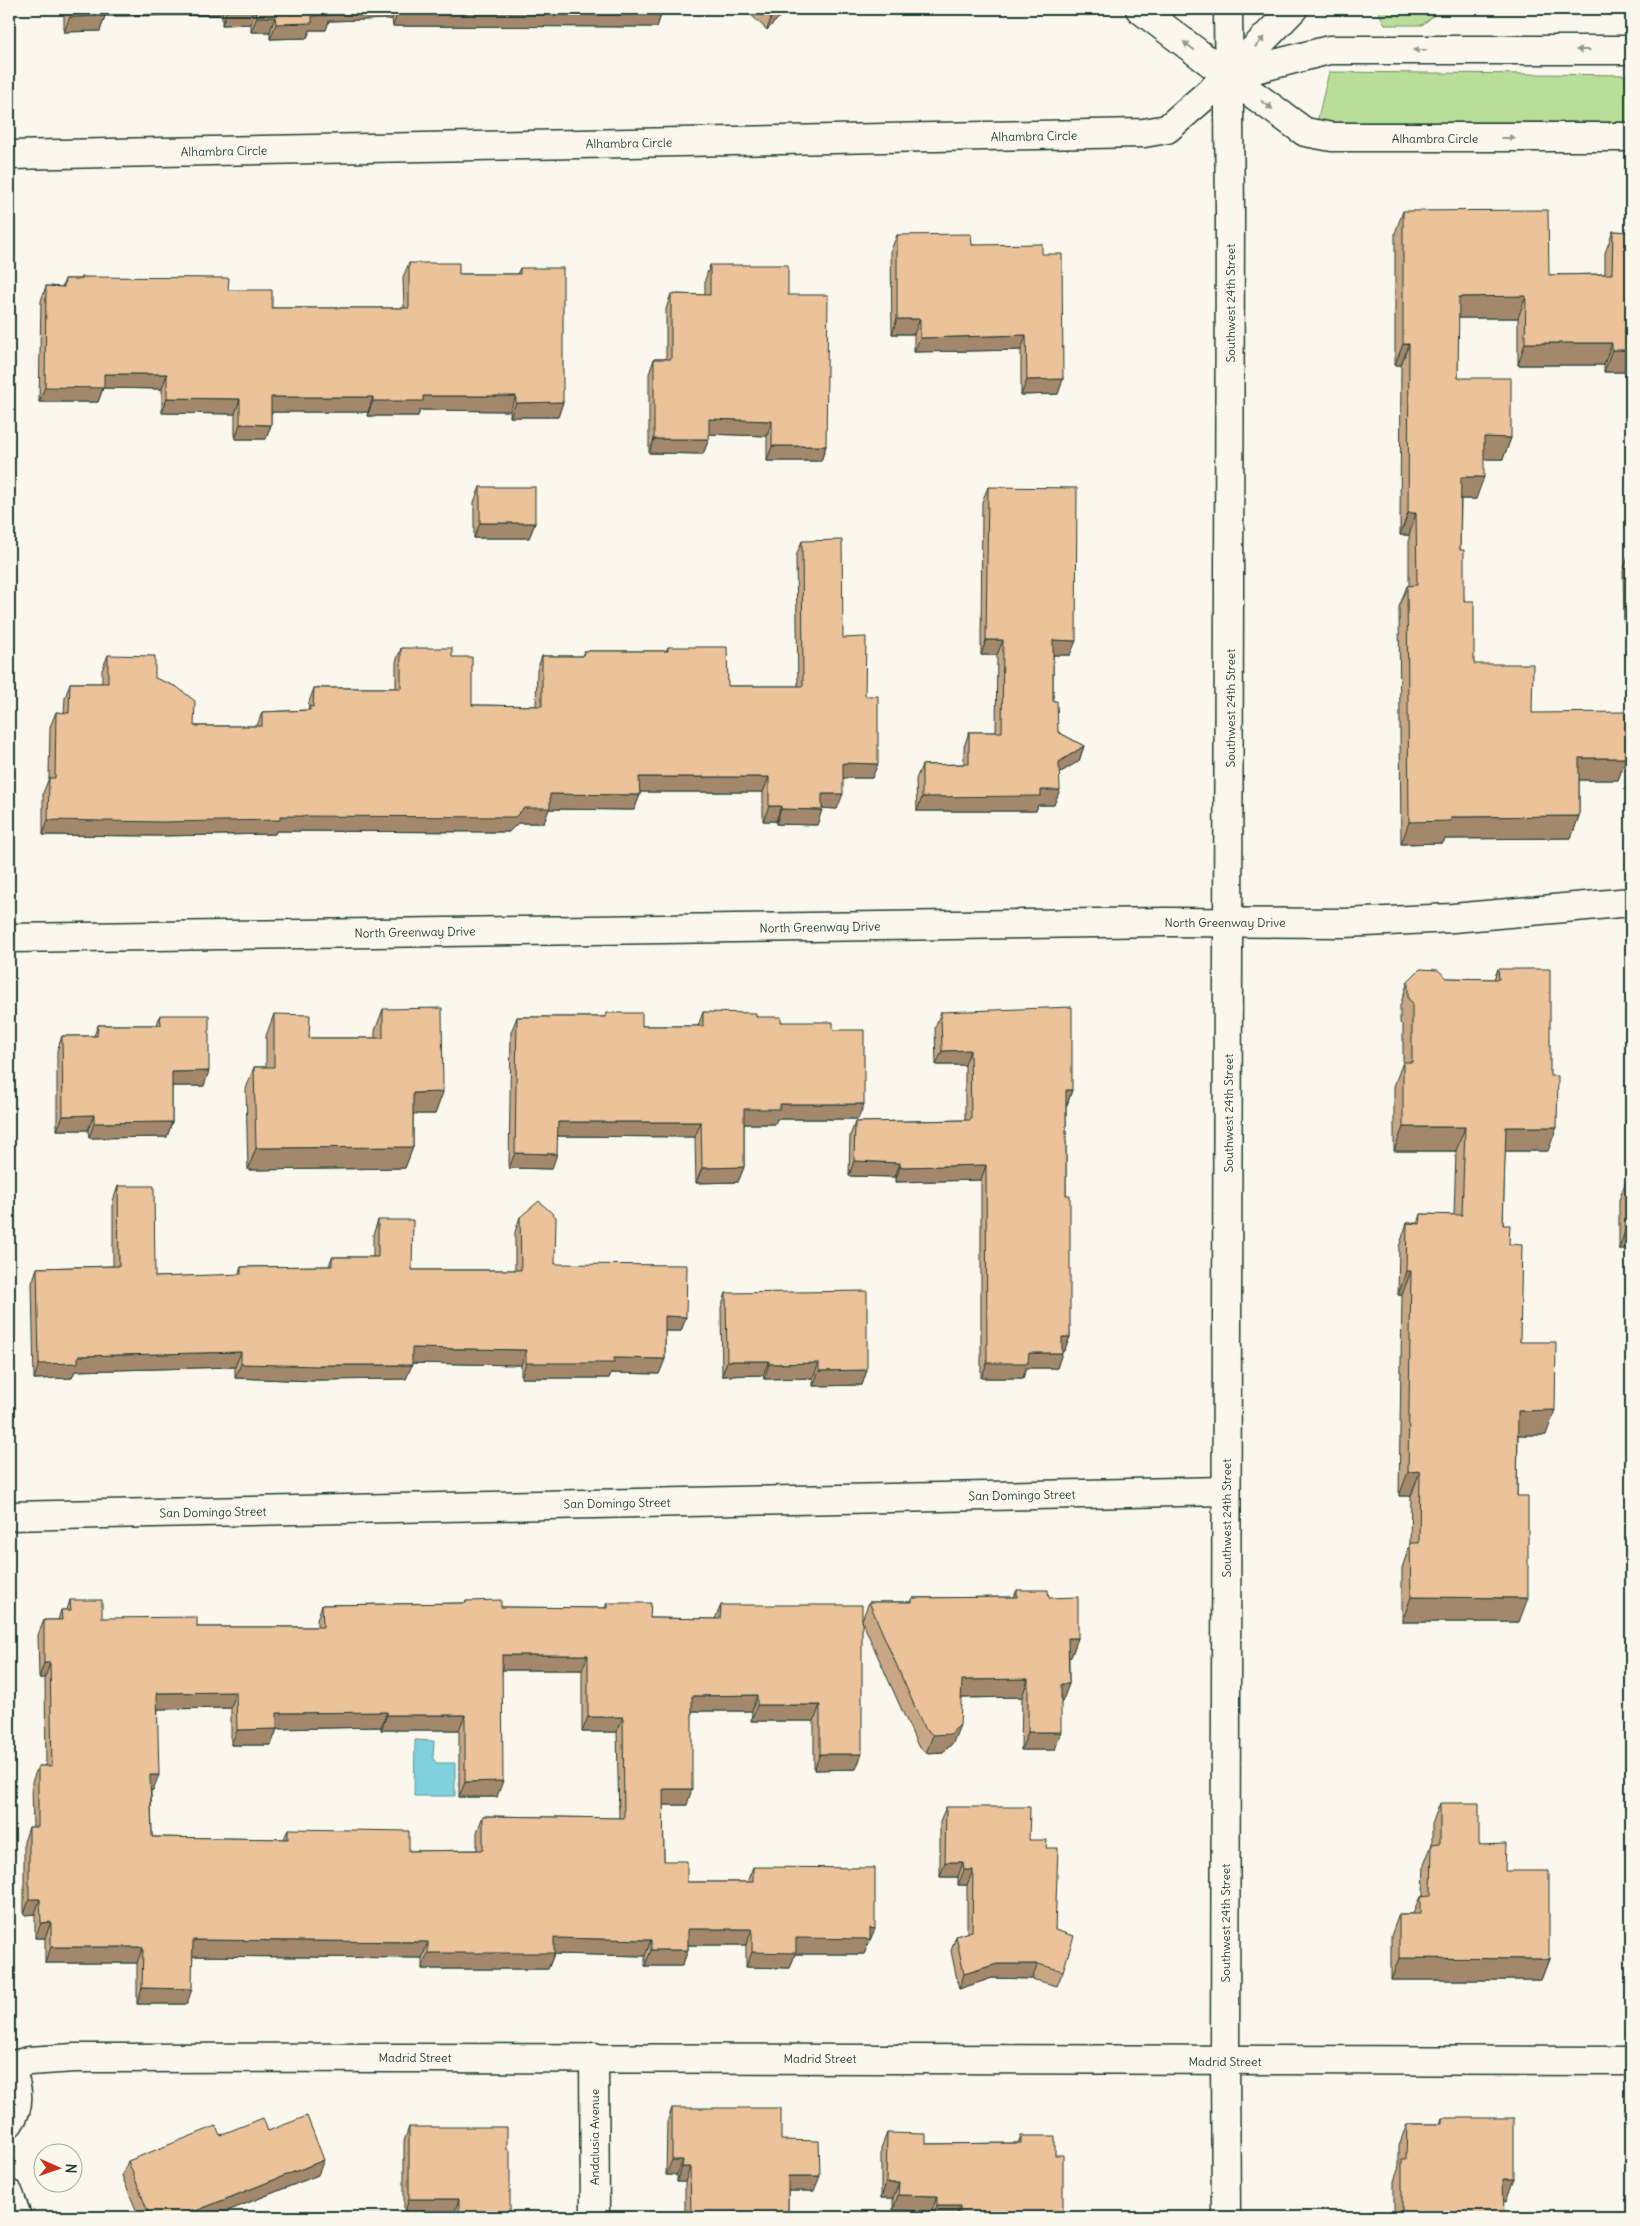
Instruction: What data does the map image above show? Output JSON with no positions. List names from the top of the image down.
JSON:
{
  "streets": {
    "street": [
      "Alhambra Circle",
      "Southwest 24th Street",
      "North Greenway Drive",
      "San Domingo Street",
      "Madrid Street",
      "Andalusia Avenue"
    ]
  },
  "crossings": [
    ["Alhambra Circle", "Southwest 24th Street"],
    ["Southwest 24th Street", "North Greenway Drive"],
    ["Southwest 24th Street", "San Domingo Street"],
    ["Southwest 24th Street", "Madrid Street"],
    ["Madrid Street", "Andalusia Avenue"]
  ],
  "north": "right"
}
